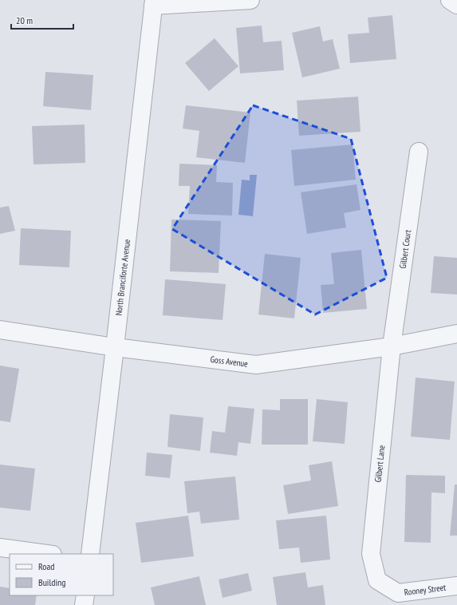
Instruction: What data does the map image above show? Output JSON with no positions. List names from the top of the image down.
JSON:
{
  "streets": {
    "street": [
      "Gilbert Court",
      "North Branciforte Avenue",
      "Goss Avenue",
      "Gilbert Lane",
      "Rooney Street"
    ]
  },
  "crossings": [
    ["Gilbert Court", "Goss Avenue"],
    ["Gilbert Court", "Gilbert Lane"],
    ["North Branciforte Avenue", "Goss Avenue"],
    ["Goss Avenue", "Gilbert Lane"],
    ["Gilbert Lane", "Rooney Street"]
  ],
  "legend": ["Road", "Building"],
  "scale_bar": "20 m"
}
